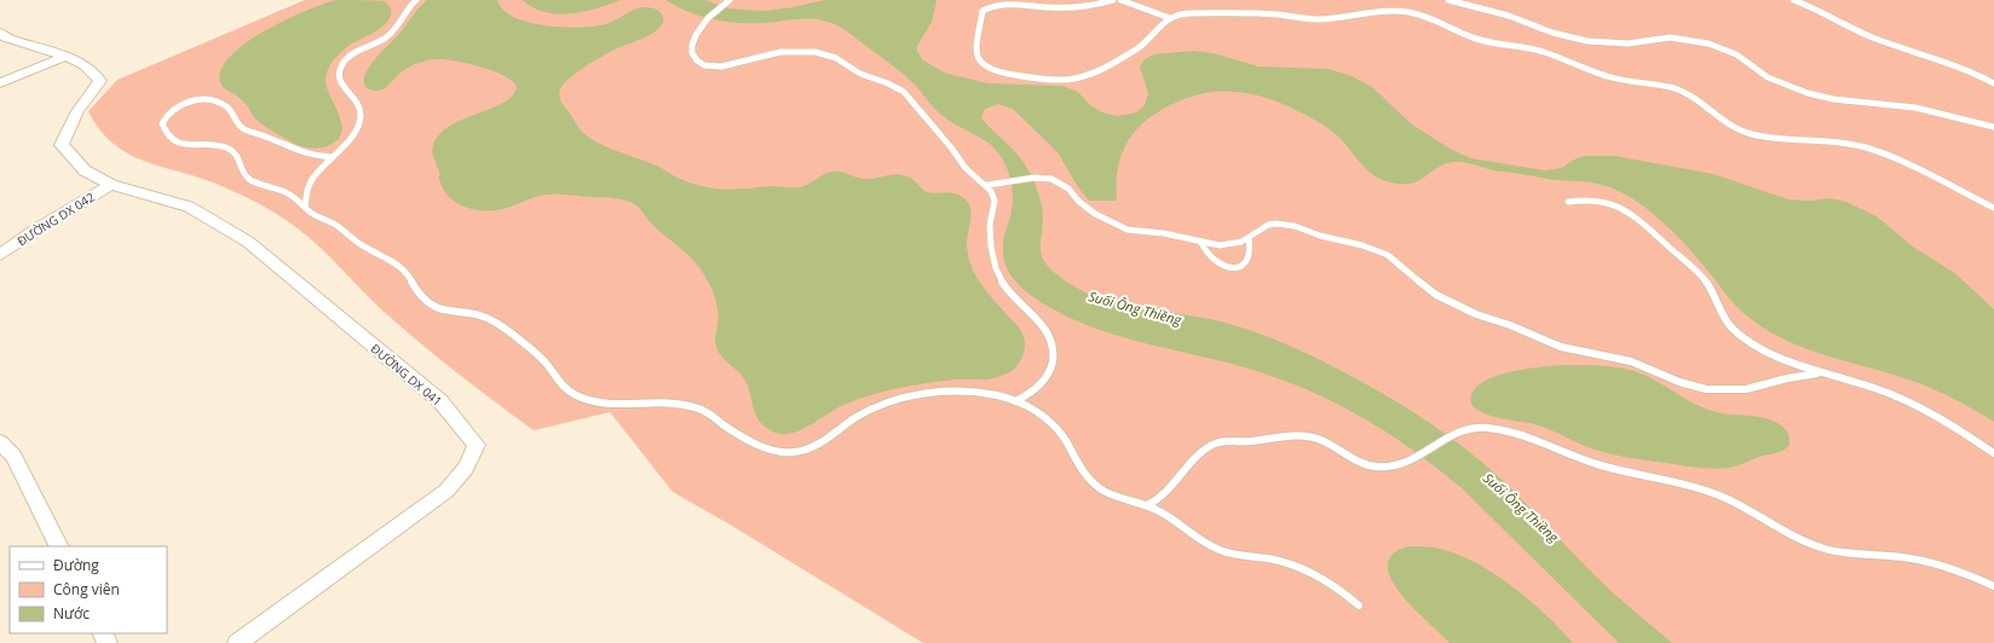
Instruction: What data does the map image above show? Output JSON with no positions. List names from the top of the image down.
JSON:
{
  "streets": {
    "street": ["ĐƯỜNG DX 042", "ĐƯỜNG DX 041"]
  },
  "crossings": [
    ["ĐƯỜNG DX 042", "ĐƯỜNG DX 041"]
  ],
  "water": ["Suối Ông Thiềng"],
  "legend": ["Đường", "Công viên", "Nước"]
}
